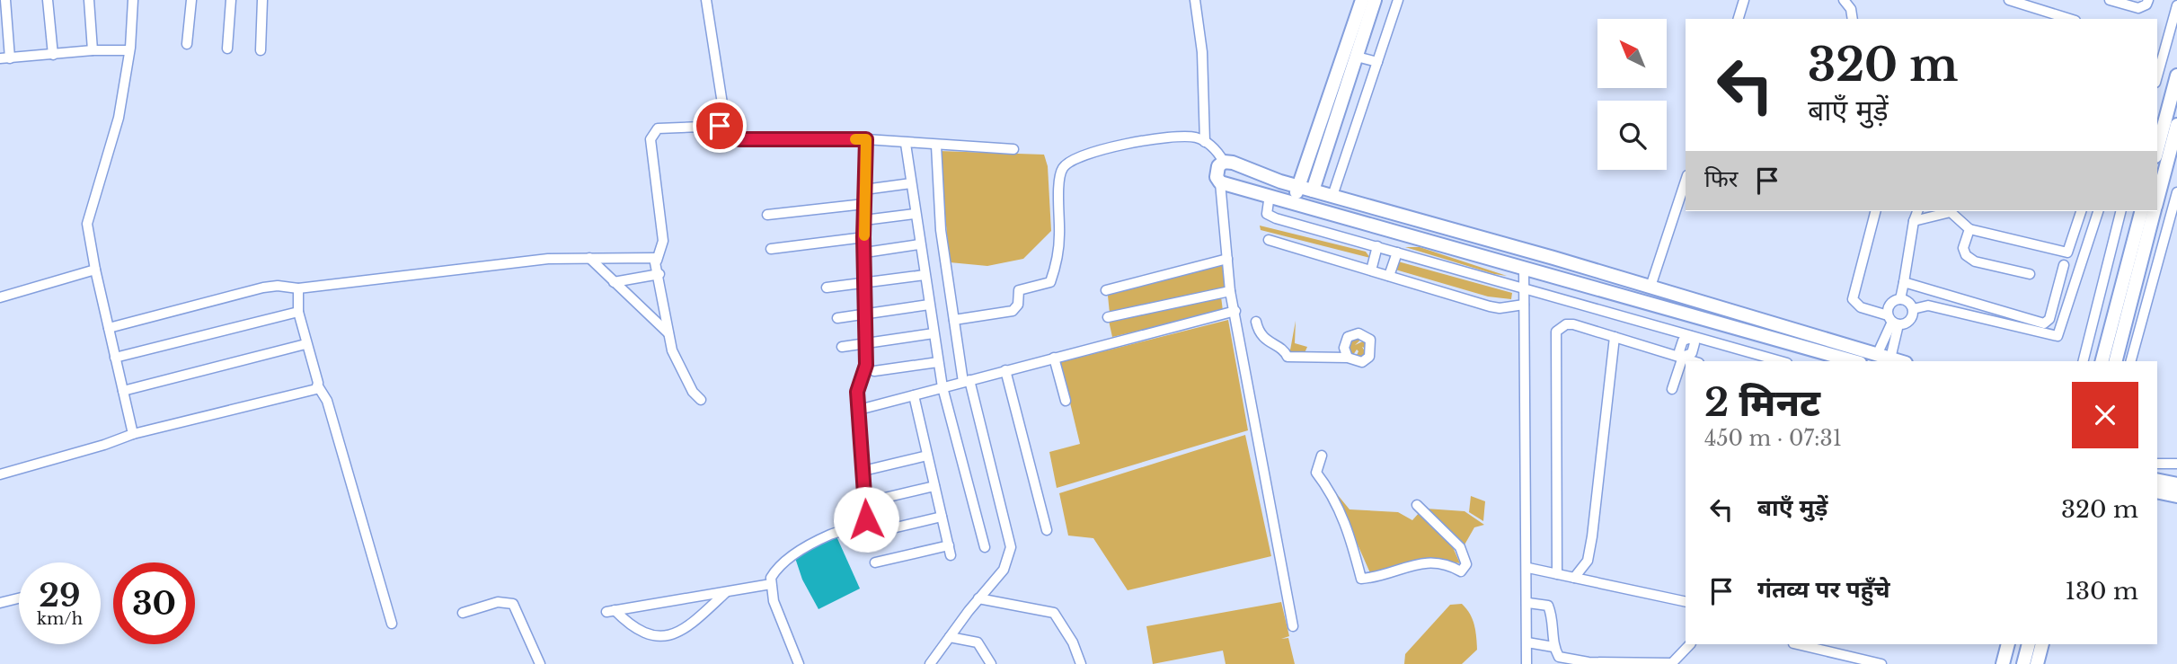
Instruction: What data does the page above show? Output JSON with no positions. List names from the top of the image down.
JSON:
{
  "north": "top left",
  "page": {
    "turn": ["320 m", "बाएँ मुड़ें"],
    "then": "फिर",
    "heading": ["2 मिनट", "450 m · 07:31"],
    "list": [
      {
        "name": "बाएँ मुड़ें",
        "value": "320 m"
      },
      {
        "name": "गंतव्य पर पहुँचे",
        "value": "130 m"
      }
    ],
    "speed": "29 km/h",
    "limit": "30"
  }
}
